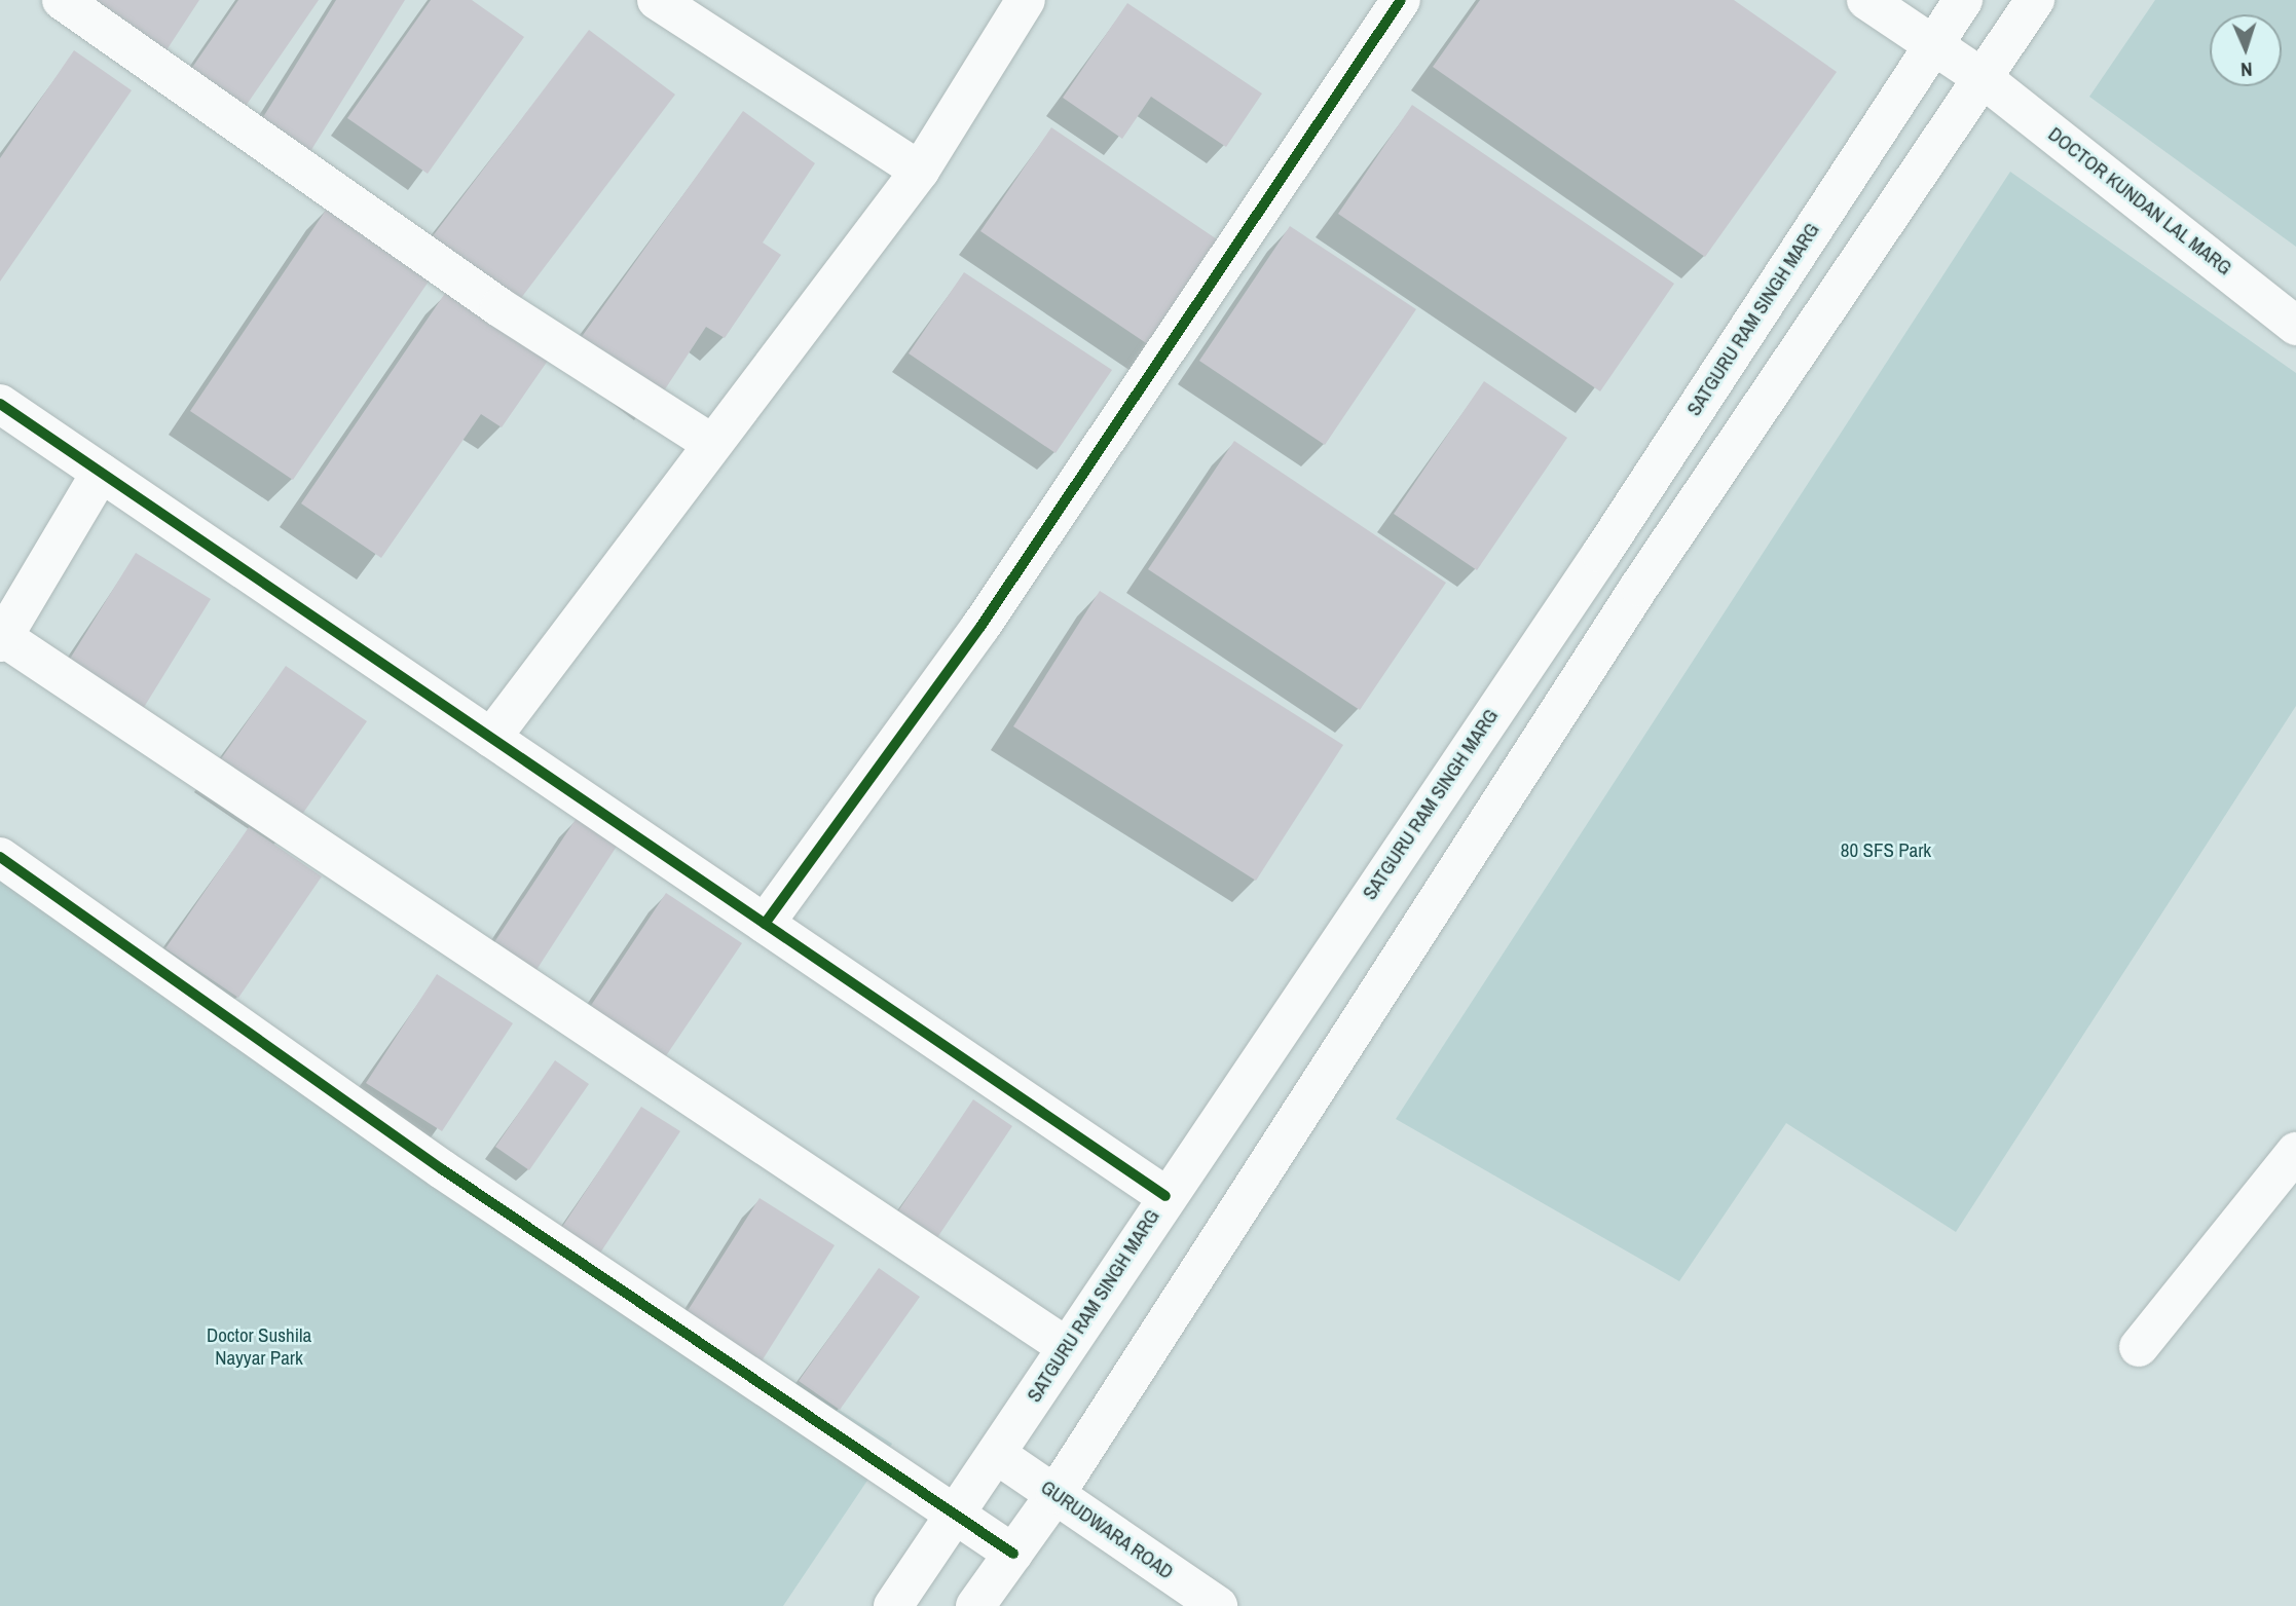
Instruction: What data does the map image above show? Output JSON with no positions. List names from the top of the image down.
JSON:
{
  "streets": {
    "street": ["DOCTOR KUNDAN LAL MARG", "SATGURU RAM SINGH MARG", "GURUDWARA ROAD"]
  },
  "crossings": [
    ["DOCTOR KUNDAN LAL MARG", "SATGURU RAM SINGH MARG"],
    ["SATGURU RAM SINGH MARG", "GURUDWARA ROAD"]
  ],
  "parks": ["80 SFS Park", "Doctor Sushila Nayyar Park"],
  "north": "bottom"
}
